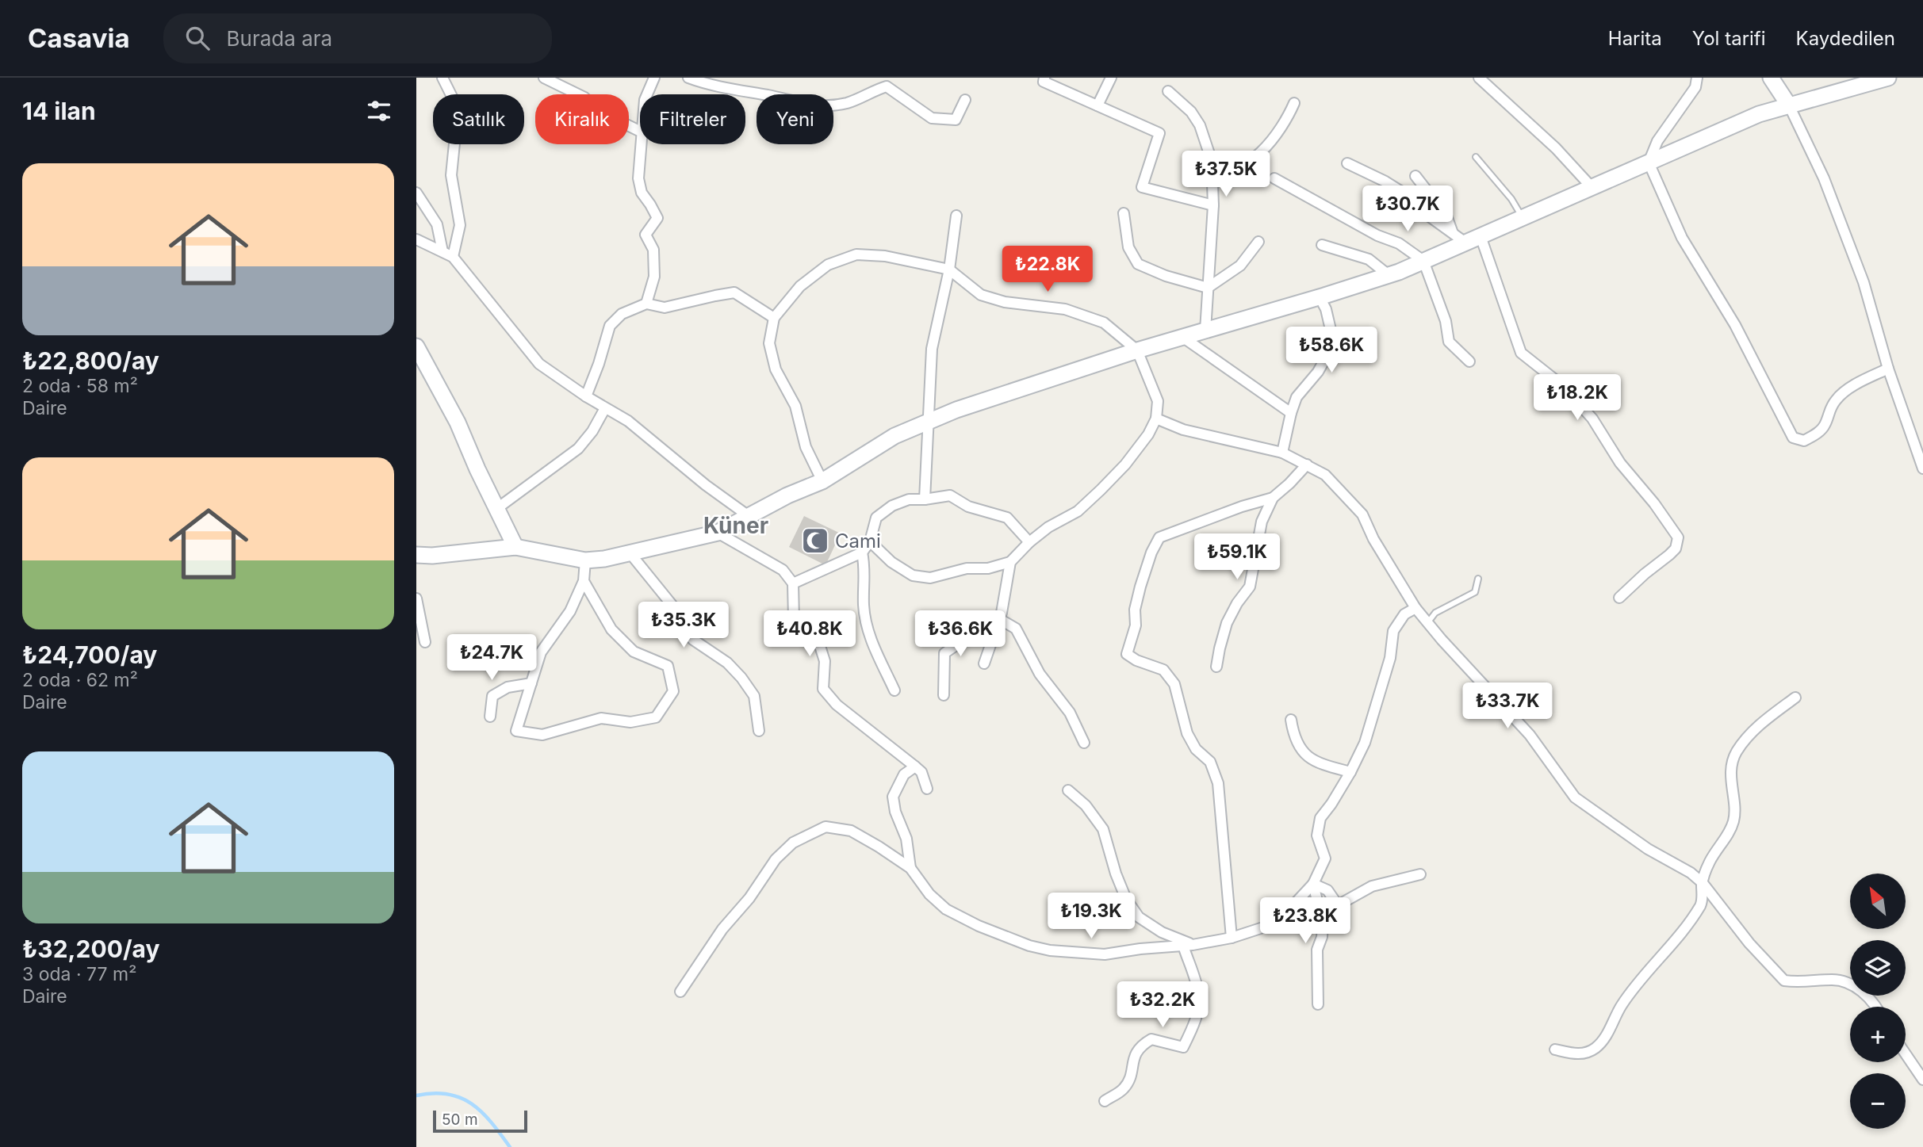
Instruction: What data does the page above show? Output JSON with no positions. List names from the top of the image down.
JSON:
{
  "districts": ["Küner"],
  "places": {
    "mosque": ["Cami"]
  },
  "scale_bar": "50 m",
  "north": "top left",
  "page": {
    "header": "Casavia",
    "search": "Burada ara",
    "nav": ["Harita", "Yol tarifi", "Kaydedilen"],
    "heading": "14 ilan",
    "chip": [
      "Satılık",
      "Kiralık",
      "Filtreler",
      "Yeni"
    ],
    "list": [
      {
        "name": "₺22,800/ay",
        "note": "2 oda · 58 m² · Daire"
      },
      {
        "name": "₺24,700/ay",
        "note": "2 oda · 62 m² · Daire"
      },
      {
        "name": "₺32,200/ay",
        "note": "3 oda · 77 m² · Daire"
      }
    ],
    "price": [
      "₺37.5K",
      "₺30.7K",
      "₺22.8K",
      "₺58.6K",
      "₺18.2K",
      "₺59.1K",
      "₺35.3K",
      "₺40.8K",
      "₺36.6K",
      "₺24.7K",
      "₺33.7K",
      "₺19.3K",
      "₺23.8K",
      "₺32.2K"
    ],
    "map_buttons": ["+", "−"],
    "scale": "50 m"
  }
}
